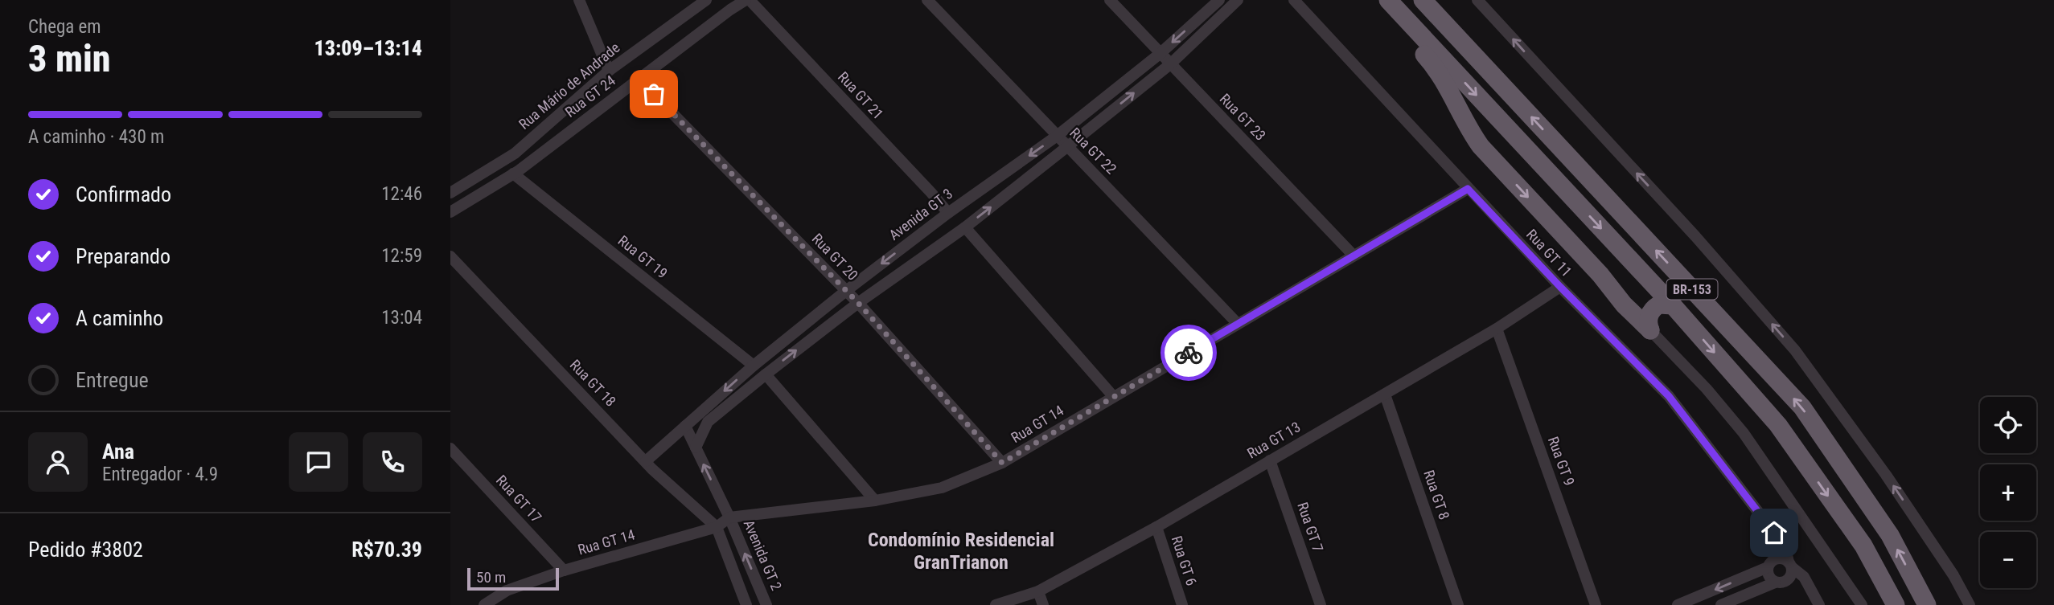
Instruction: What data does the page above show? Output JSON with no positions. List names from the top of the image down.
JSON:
{
  "streets": {
    "highway": ["BR-153"],
    "street": [
      "Rua Mário de Andrade",
      "Rua GT 21",
      "Rua GT 24",
      "Rua GT 23",
      "Rua GT 22",
      "Avenida GT 3",
      "Rua GT 11",
      "Rua GT 19",
      "Rua GT 20",
      "Rua GT 18",
      "Rua GT 14",
      "Rua GT 13",
      "Rua GT 9",
      "Rua GT 8",
      "Rua GT 17",
      "Rua GT 7",
      "Avenida GT 2",
      "Rua GT 6"
    ]
  },
  "crossings": [
    ["Rua GT 21", "Rua GT 24"],
    ["Rua GT 21", "Avenida GT 3"],
    ["Rua GT 24", "Rua GT 19"],
    ["Rua GT 24", "Rua GT 20"],
    ["Rua GT 23", "Avenida GT 3"],
    ["Rua GT 23", "Rua GT 14"],
    ["Rua GT 22", "Avenida GT 3"],
    ["Rua GT 22", "Rua GT 14"],
    ["Avenida GT 3", "Rua GT 19"],
    ["Avenida GT 3", "Rua GT 20"],
    ["Avenida GT 3", "Rua GT 18"],
    ["Avenida GT 3", "Avenida GT 2"],
    ["Rua GT 11", "Rua GT 14"],
    ["Rua GT 11", "Rua GT 13"],
    ["Rua GT 20", "Rua GT 14"],
    ["Rua GT 18", "Rua GT 14"],
    ["Rua GT 14", "Rua GT 17"],
    ["Rua GT 14", "Avenida GT 2"],
    ["Rua GT 13", "Rua GT 9"],
    ["Rua GT 13", "Rua GT 8"],
    ["Rua GT 13", "Rua GT 7"],
    ["Rua GT 13", "Rua GT 6"]
  ],
  "districts": ["Condomínio Residencial GranTrianon"],
  "scale_bar": "50 m",
  "page": {
    "heading": ["3 min", "Chega em", "13:09–13:14"],
    "panel": [
      "Ana",
      "Entregador · 4.9",
      "Pedido #3802",
      "R$70.39"
    ],
    "bar": "A caminho · 430 m",
    "list": [
      ["Confirmado", "12:46"],
      ["Preparando", "12:59"],
      ["A caminho", "13:04"],
      "Entregue"
    ],
    "map_buttons": ["+", "−"],
    "scale": "50 m"
  }
}
